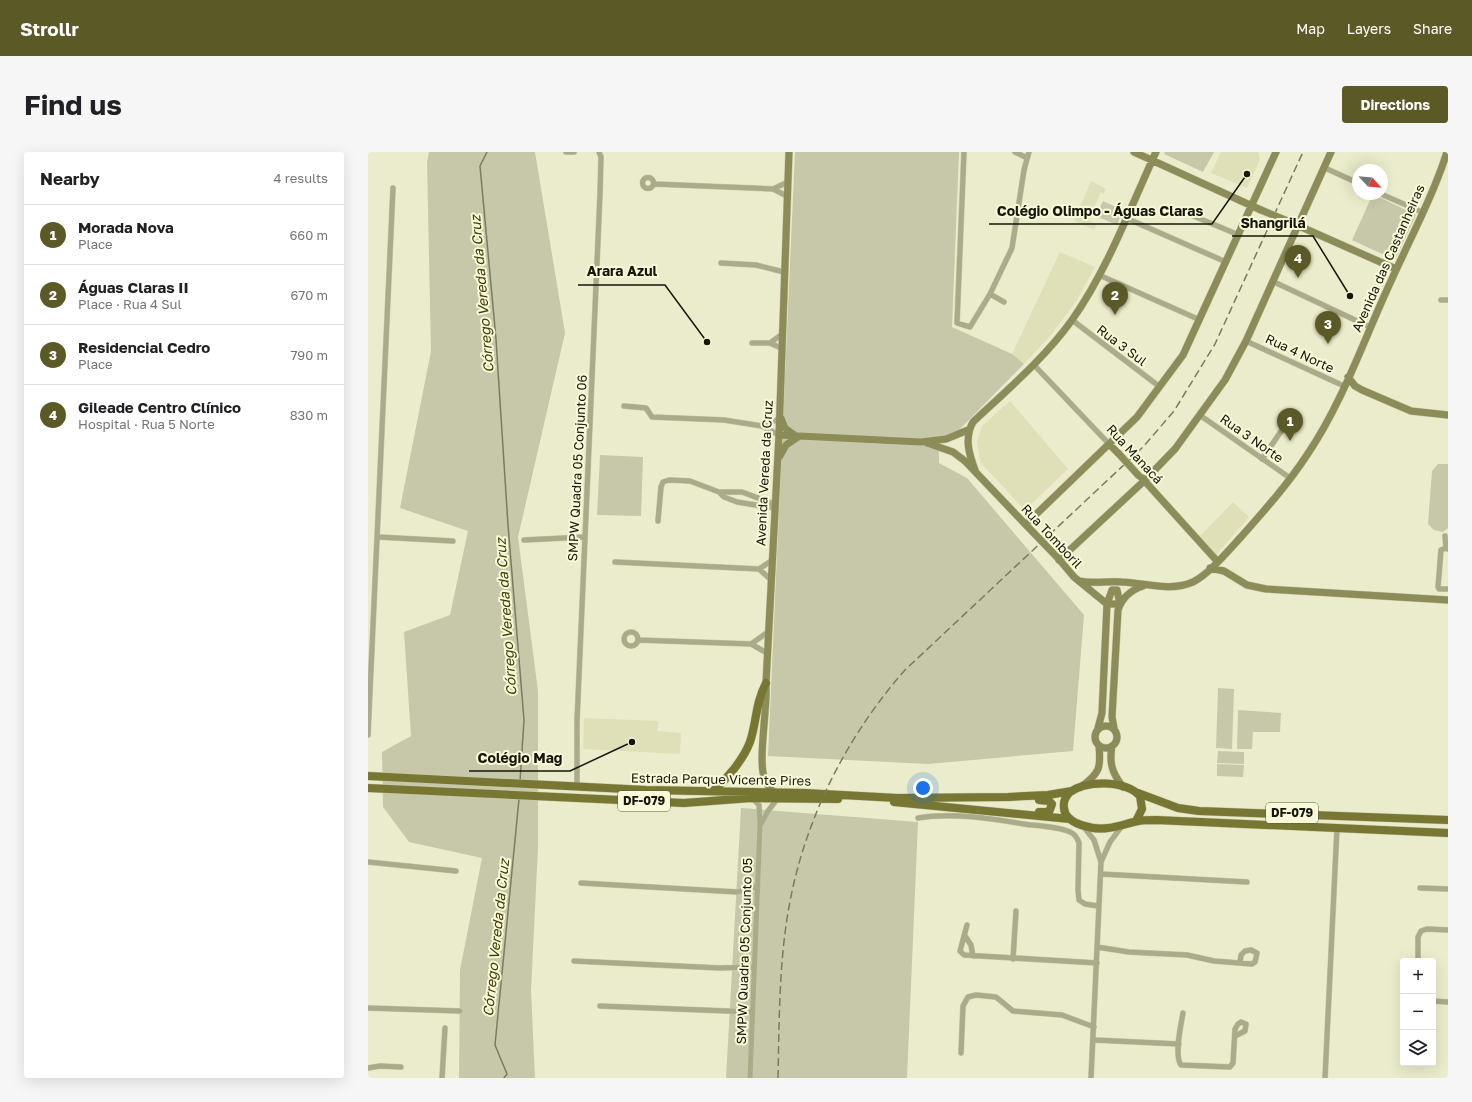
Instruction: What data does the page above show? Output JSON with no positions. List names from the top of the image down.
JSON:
{
  "streets": {
    "main road": ["Estrada Parque Vicente Pires", "DF-079"],
    "street": [
      "Avenida das Castanheiras",
      "Rua 3 Sul",
      "Rua 4 Norte",
      "Rua 3 Norte",
      "Rua Manacá",
      "SMPW Quadra 05 Conjunto 06",
      "Avenida Vereda da Cruz",
      "Rua Tomboril",
      "SMPW Quadra 05 Conjunto 05"
    ]
  },
  "crossings": [
    ["Avenida das Castanheiras", "Rua 4 Norte"],
    ["Avenida das Castanheiras", "Rua 3 Norte"],
    ["Avenida das Castanheiras", "Rua Manacá"],
    ["Avenida das Castanheiras", "Rua Tomboril"],
    ["SMPW Quadra 05 Conjunto 06", "Estrada Parque Vicente Pires"],
    ["Avenida Vereda da Cruz", "Rua Tomboril"],
    ["Avenida Vereda da Cruz", "Estrada Parque Vicente Pires"],
    ["Avenida Vereda da Cruz", "SMPW Quadra 05 Conjunto 05"],
    ["Estrada Parque Vicente Pires", "DF-079"],
    ["Estrada Parque Vicente Pires", "SMPW Quadra 05 Conjunto 05"]
  ],
  "water": ["Córrego Vereda da Cruz"],
  "places": [
    "Colégio Olimpo - Águas Claras",
    "Shangrilá",
    "Arara Azul",
    "Colégio Mag"
  ],
  "north": "bottom right",
  "page": {
    "header": "Strollr",
    "nav": ["Map", "Layers", "Share"],
    "buttons": "Directions",
    "title": "Find us",
    "heading": ["Nearby", "4 results"],
    "list": [
      {
        "mark": "1",
        "name": "Morada Nova",
        "note": "Place",
        "value": "660 m"
      },
      {
        "mark": "2",
        "name": "Águas Claras II",
        "note": "Place · Rua 4 Sul",
        "value": "670 m"
      },
      {
        "mark": "3",
        "name": "Residencial Cedro",
        "note": "Place",
        "value": "790 m"
      },
      {
        "mark": "4",
        "name": "Gileade Centro Clínico",
        "note": "Hospital · Rua 5 Norte",
        "value": "830 m"
      }
    ],
    "pins": [
      "4",
      "2",
      "3",
      "1"
    ],
    "map_buttons": ["+", "−"]
  }
}
